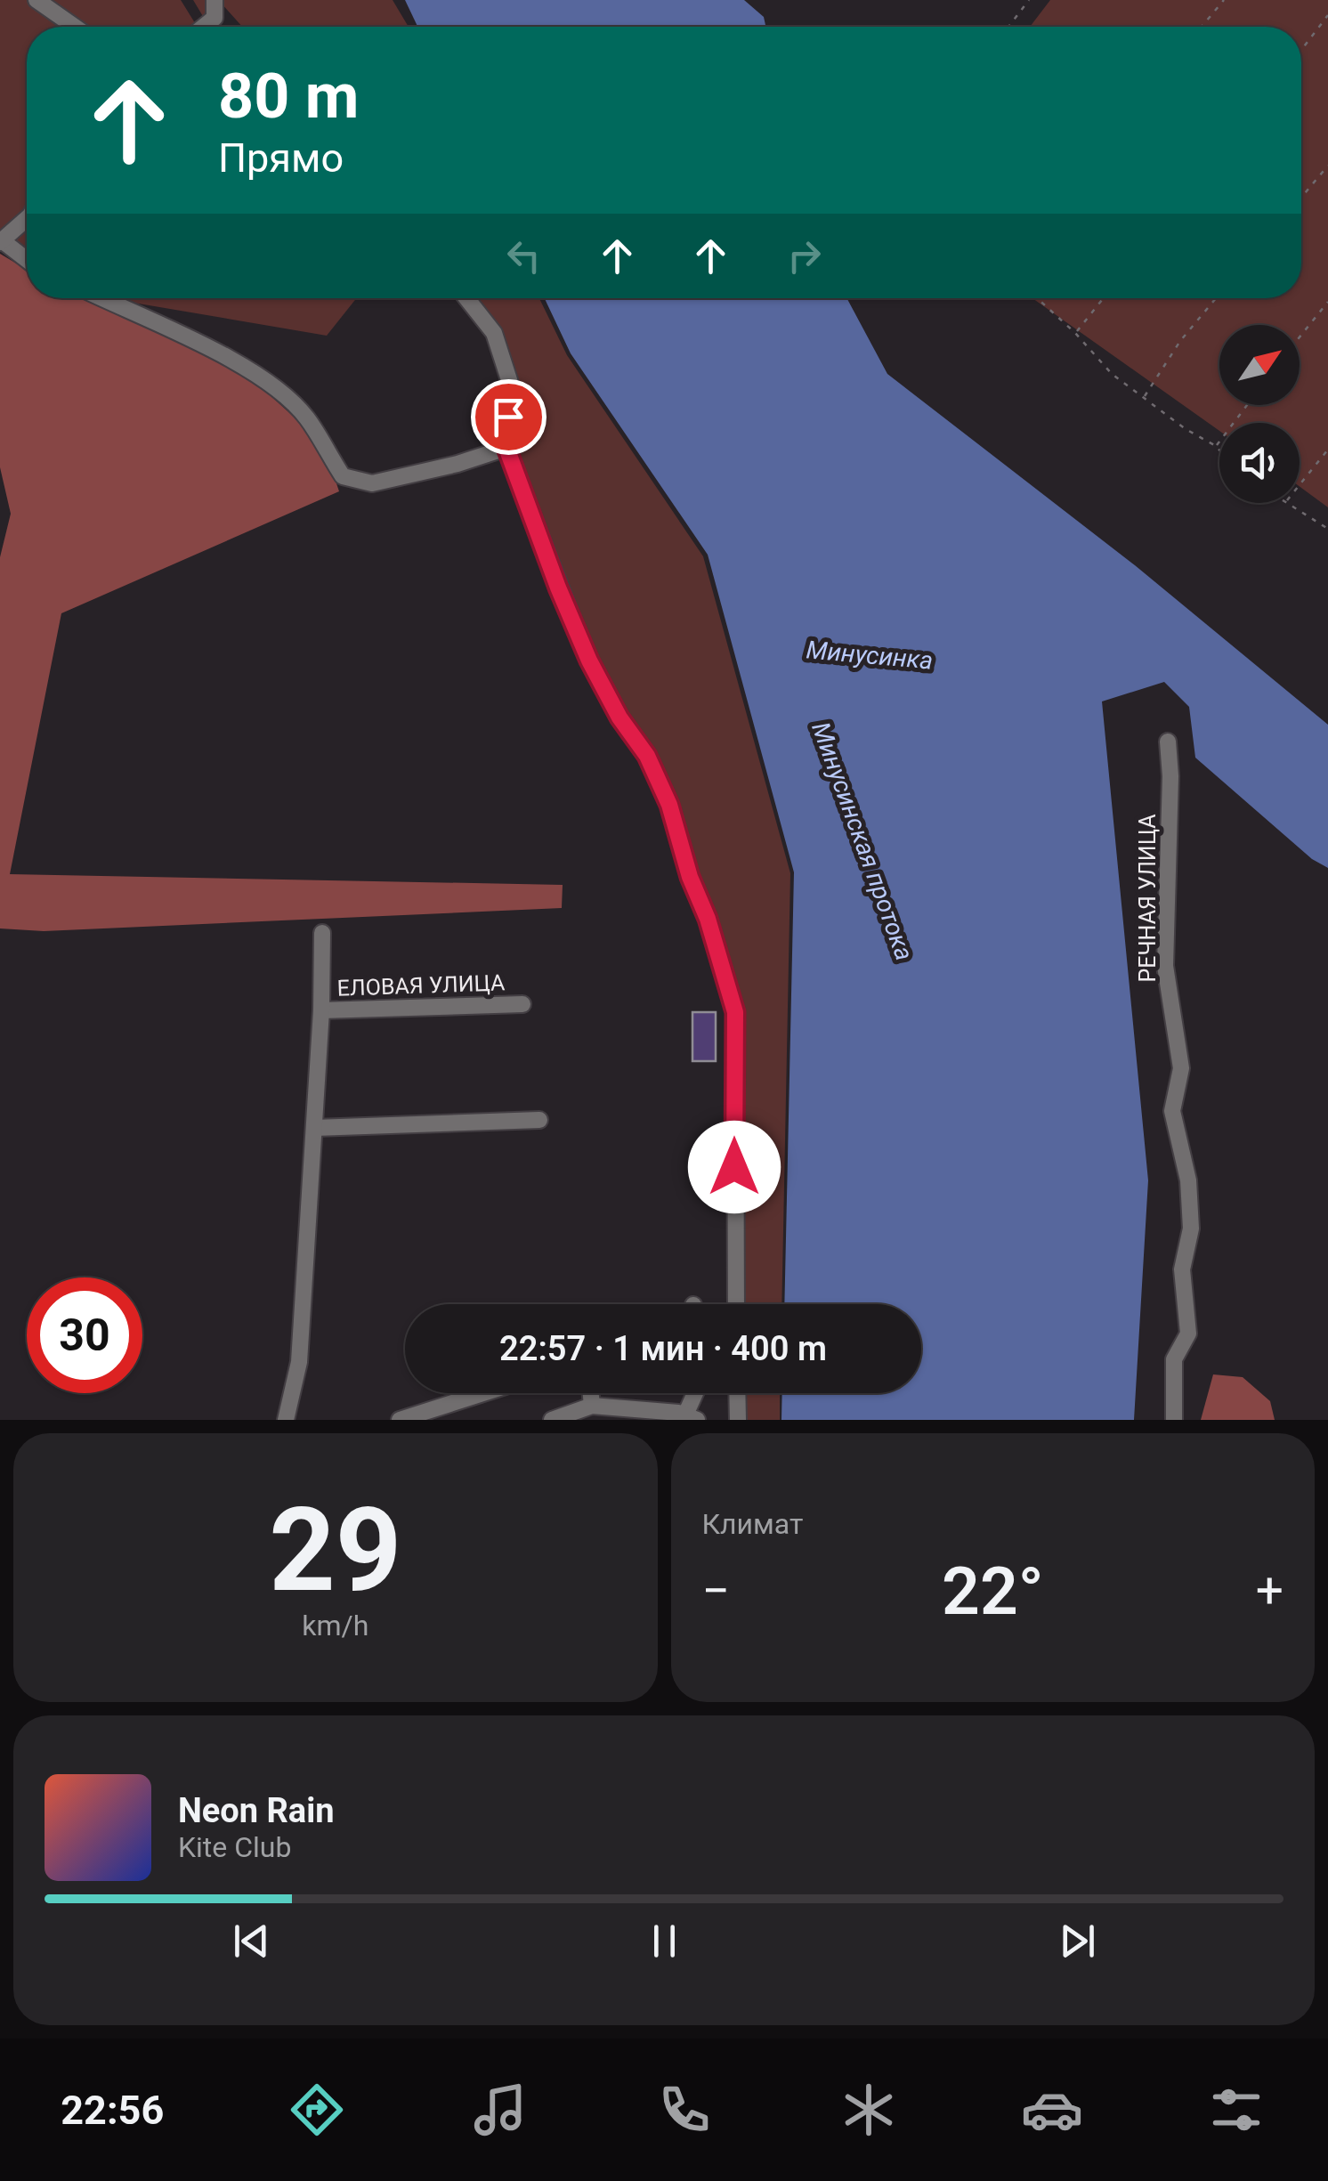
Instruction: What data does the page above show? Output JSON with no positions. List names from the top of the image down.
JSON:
{
  "streets": {
    "street": ["РЕЧНАЯ УЛИЦА", "ЕЛОВАЯ УЛИЦА"]
  },
  "water": ["Минусинка", "Минусинская протока"],
  "north": "top right",
  "page": {
    "turn": ["80 m", "Прямо"],
    "limit": "30",
    "trip": "22:57 · 1 мин · 400 m",
    "tile": [
      ["29", "km/h"],
      "Климат"
    ],
    "heat": ["−", "22°", "+"],
    "song": ["Neon Rain", "Kite Club"],
    "tabs": "22:56"
  }
}
